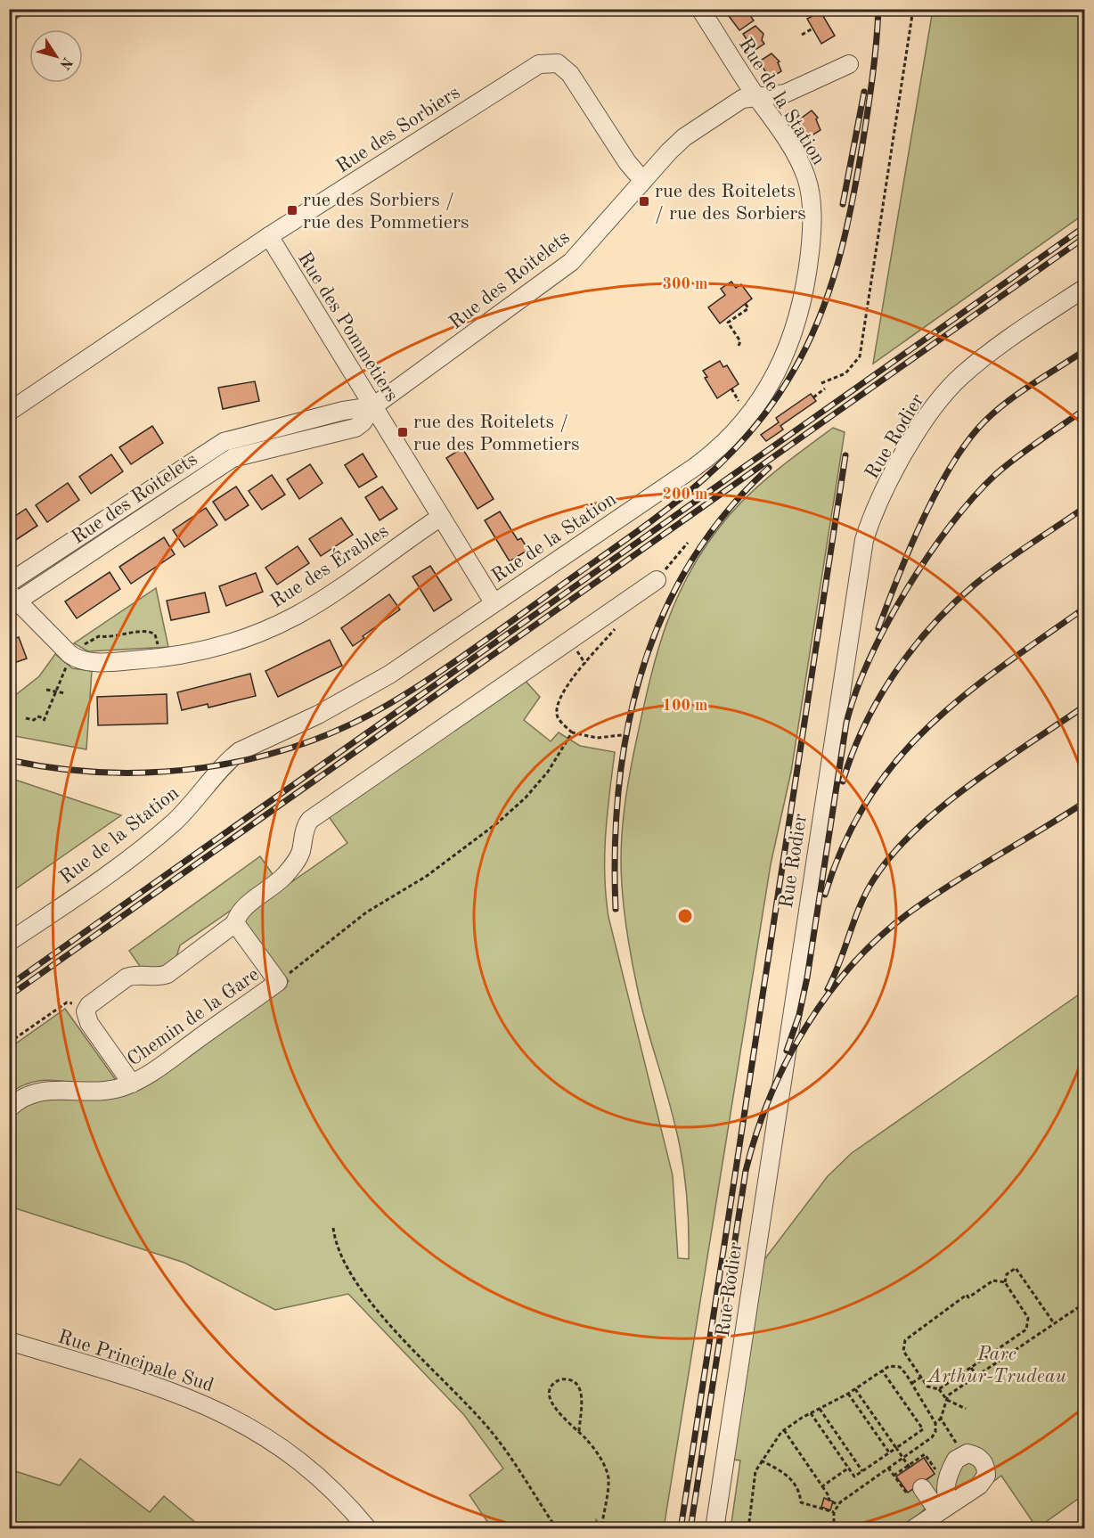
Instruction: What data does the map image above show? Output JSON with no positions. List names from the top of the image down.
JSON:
{
  "streets": {
    "street": [
      "Rue de la Station",
      "Rue des Sorbiers",
      "Rue des Roitelets",
      "Rue des Pommetiers",
      "Rue Rodier",
      "Rue des Érables",
      "Chemin de la Gare",
      "Rue Principale Sud"
    ]
  },
  "crossings": [
    ["Rue de la Station", "Rue des Roitelets"],
    ["Rue de la Station", "Rue des Pommetiers"],
    ["Rue des Sorbiers", "Rue des Roitelets"],
    ["Rue des Sorbiers", "Rue des Pommetiers"],
    ["Rue des Roitelets", "Rue des Pommetiers"],
    ["Rue des Roitelets", "Rue des Érables"],
    ["Rue des Pommetiers", "Rue des Érables"]
  ],
  "parks": ["Parc Arthur-Trudeau"],
  "places": {
    "transit": ["rue des Roitelets / rue des Sorbiers", "rue des Sorbiers / rue des Pommetiers", "rue des Roitelets / rue des Pommetiers"]
  },
  "north": "bottom right",
  "rings": ["300 m", "200 m", "100 m"]
}
